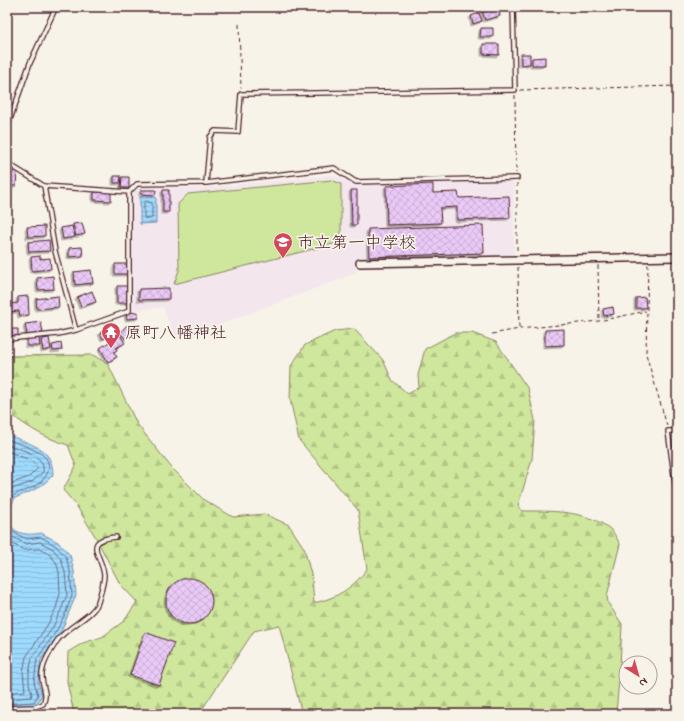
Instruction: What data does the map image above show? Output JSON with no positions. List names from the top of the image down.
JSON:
{
  "places": {
    "school or university": ["市立第一中学校"],
    "temple": ["原町八幡神社"]
  },
  "north": "bottom right"
}
